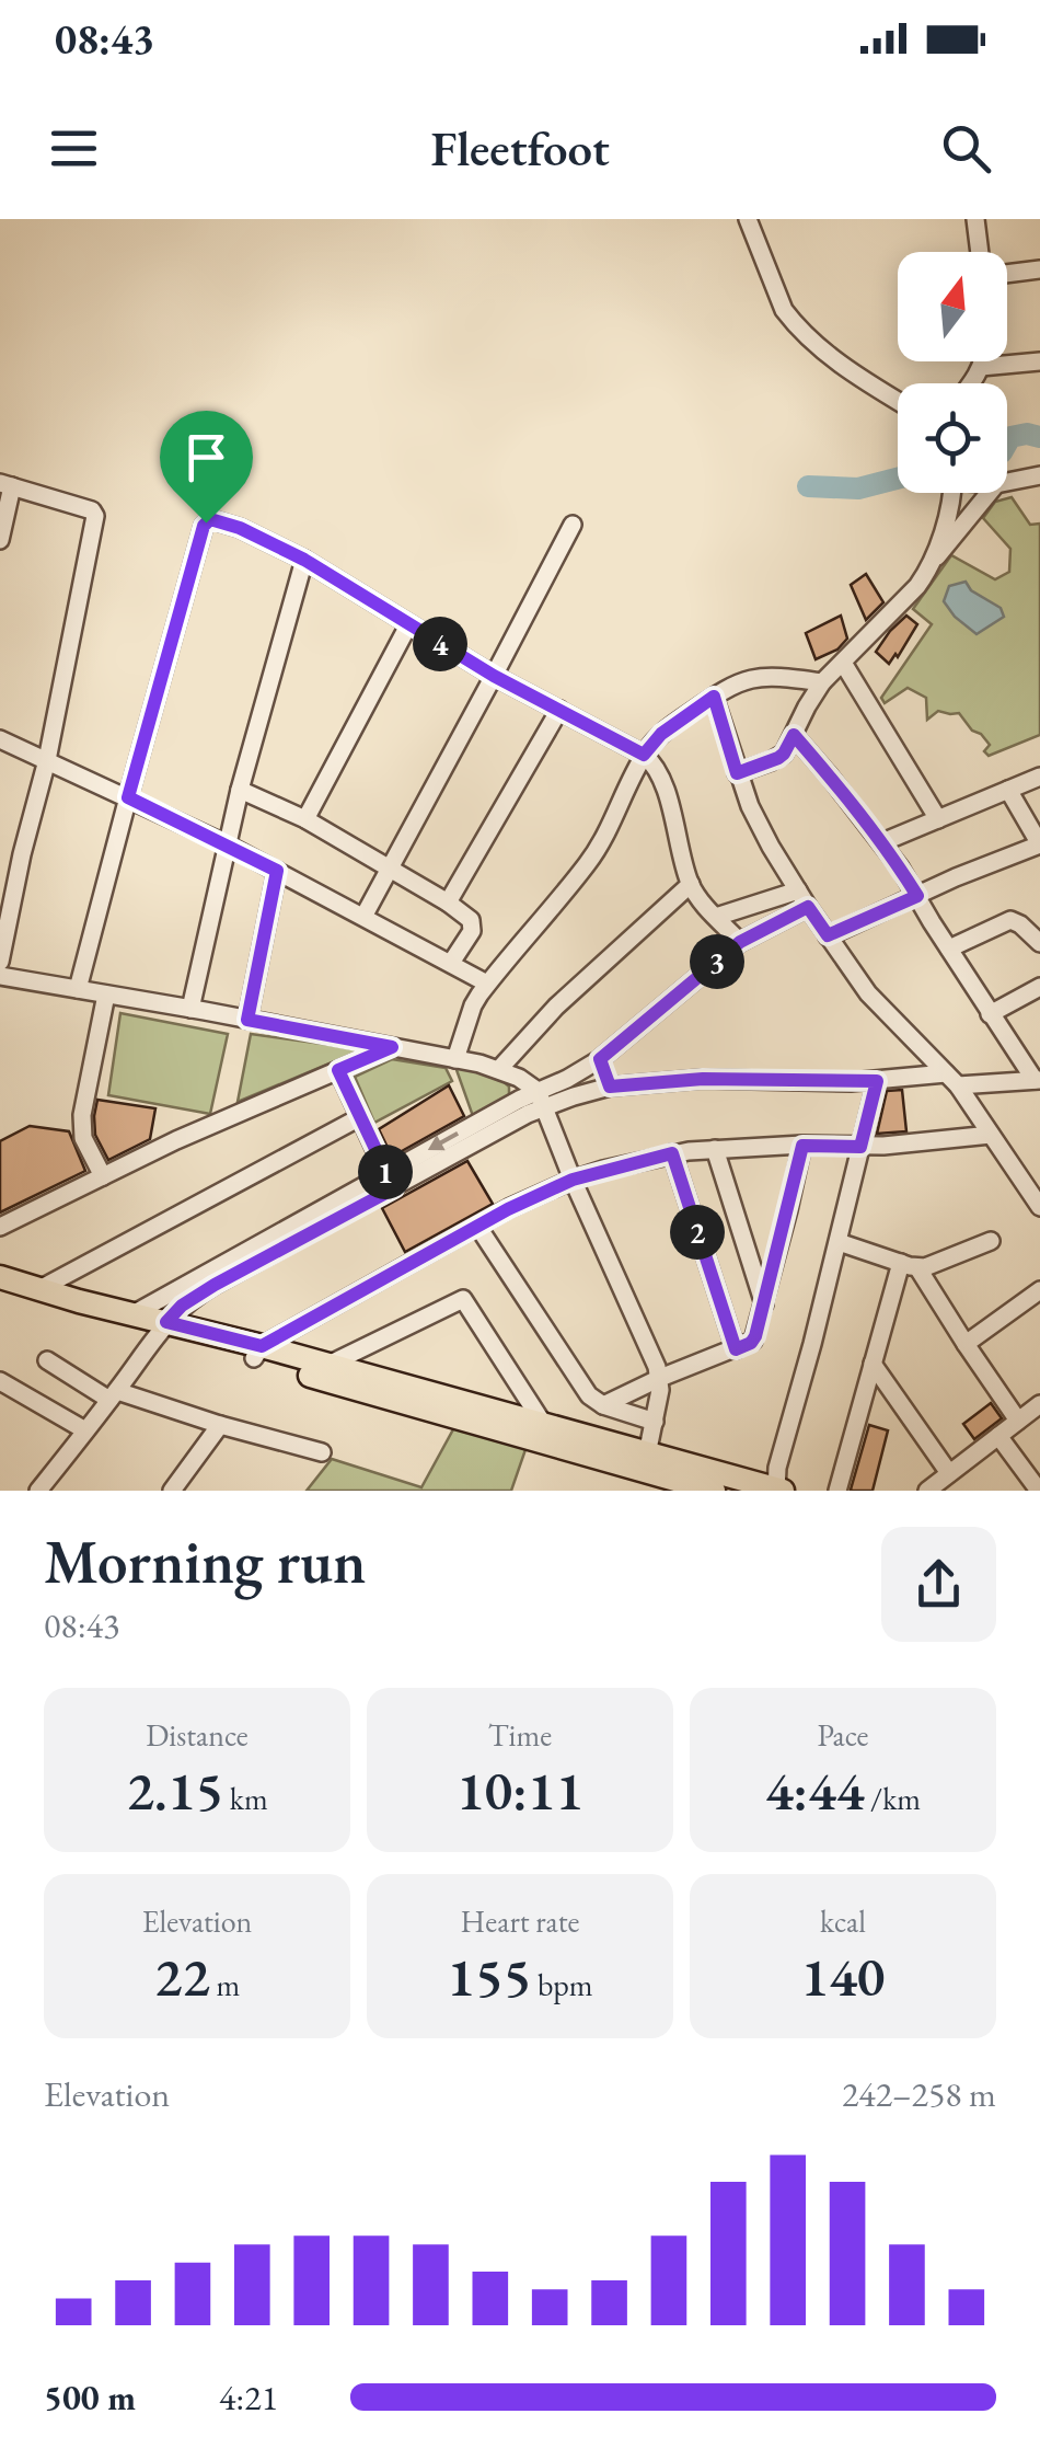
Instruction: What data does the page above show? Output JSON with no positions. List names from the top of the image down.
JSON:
{
  "north": "top",
  "page": {
    "status": "08:43",
    "header": "Fleetfoot",
    "pins": [
      "4",
      "3",
      "1",
      "2"
    ],
    "heading": ["Morning run", "08:43"],
    "stats": [
      ["Distance", "2.15 km"],
      ["Time", "10:11"],
      ["Pace", "4:44 /km"],
      ["Elevation", "22 m"],
      ["Heart rate", "155 bpm"],
      ["kcal", "140"]
    ],
    "chart": ["Elevation", "242–258 m"],
    "list": [
      {
        "name": "500 m",
        "note": "4:21"
      }
    ]
  }
}
